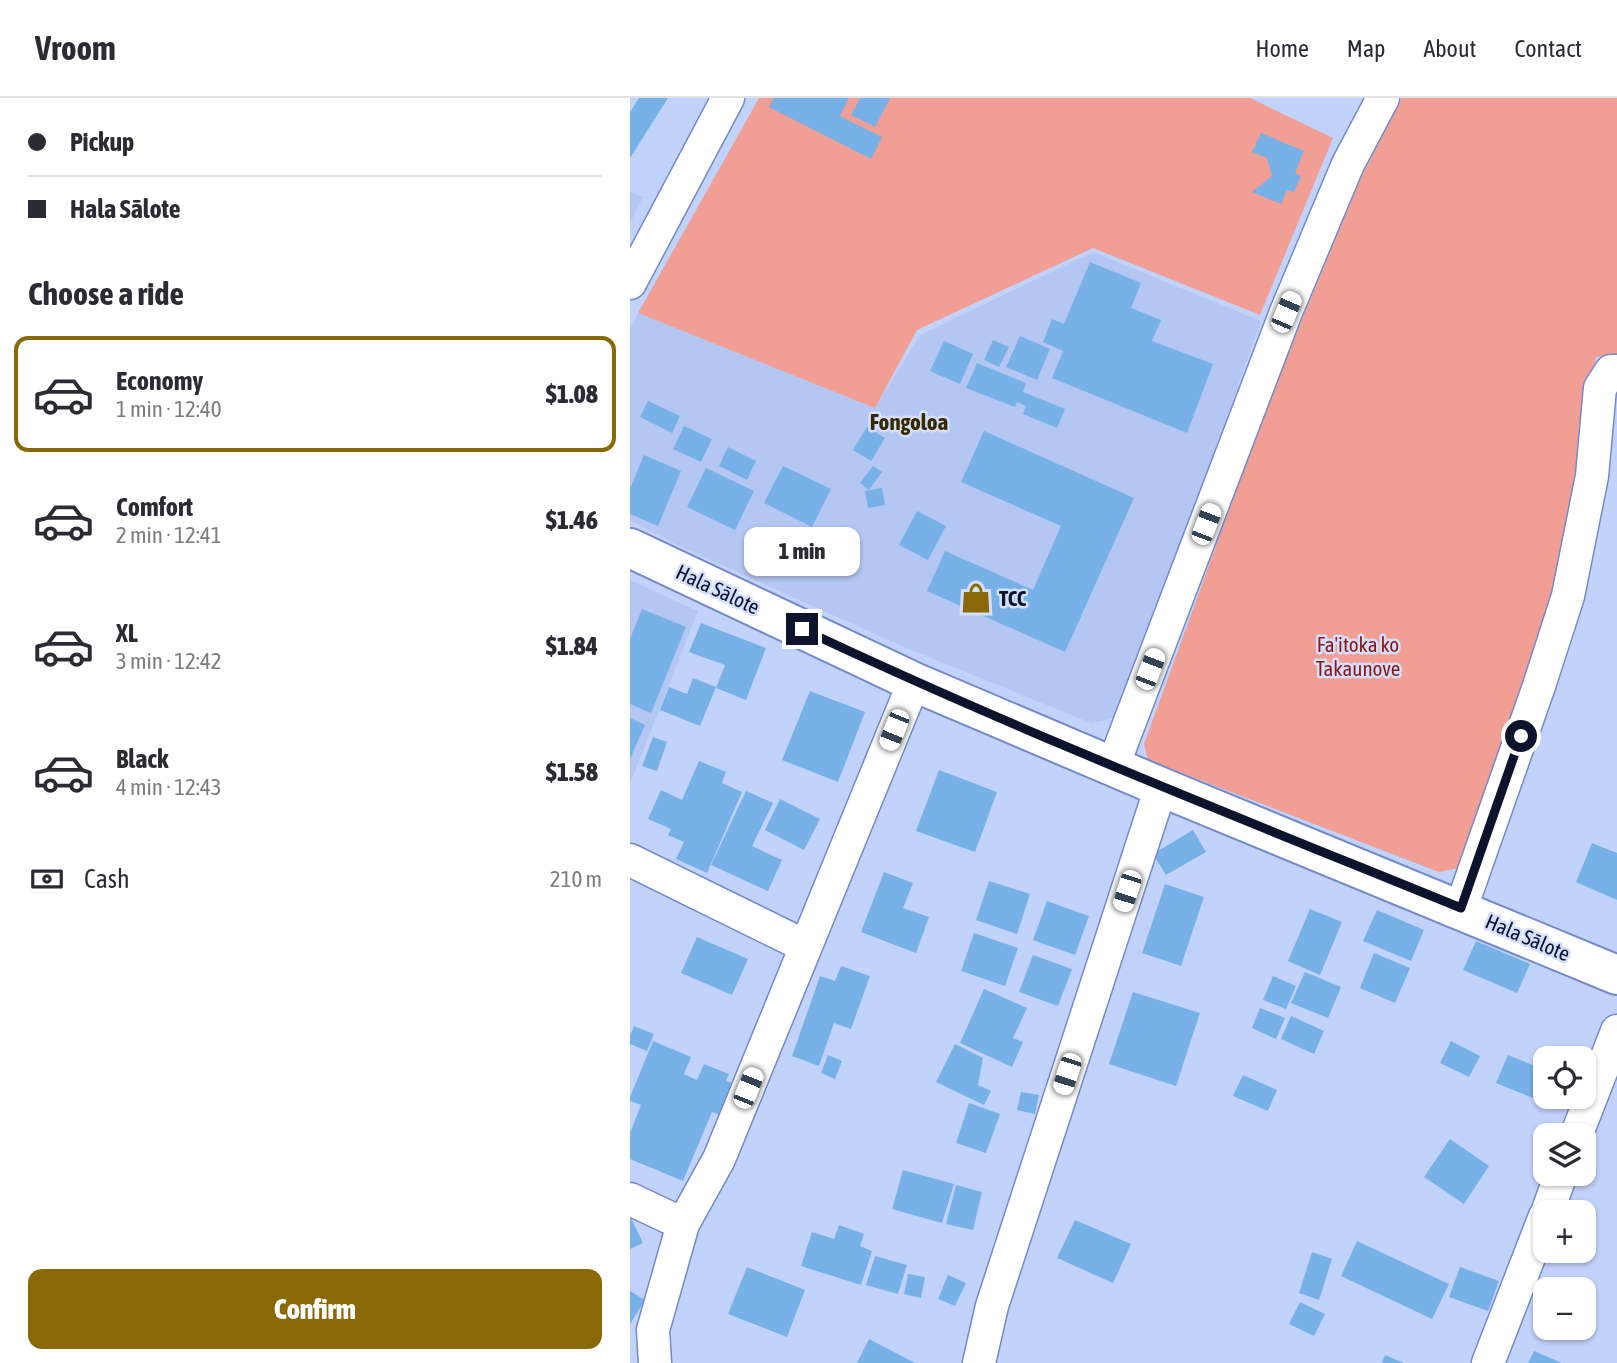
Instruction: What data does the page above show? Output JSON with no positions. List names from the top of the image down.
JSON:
{
  "streets": {
    "main road": ["Hala Sālote"]
  },
  "districts": ["Fongoloa"],
  "parks": ["Fa'itoka ko Takaunove"],
  "places": {
    "shop": ["TCC"]
  },
  "page": {
    "header": "Vroom",
    "nav": [
      "Home",
      "Map",
      "About",
      "Contact"
    ],
    "banner": ["Pickup", "Hala Sālote"],
    "heading": "Choose a ride",
    "list": [
      {
        "name": "Economy",
        "note": "1 min · 12:40",
        "value": "$1.08"
      },
      {
        "name": "Comfort",
        "note": "2 min · 12:41",
        "value": "$1.46"
      },
      {
        "name": "XL",
        "note": "3 min · 12:42",
        "value": "$1.84"
      },
      {
        "name": "Black",
        "note": "4 min · 12:43",
        "value": "$1.58"
      }
    ],
    "bubble": "1 min",
    "pay": ["Cash", "210 m"],
    "map_buttons": ["+", "−"],
    "buttons": "Confirm"
  }
}
